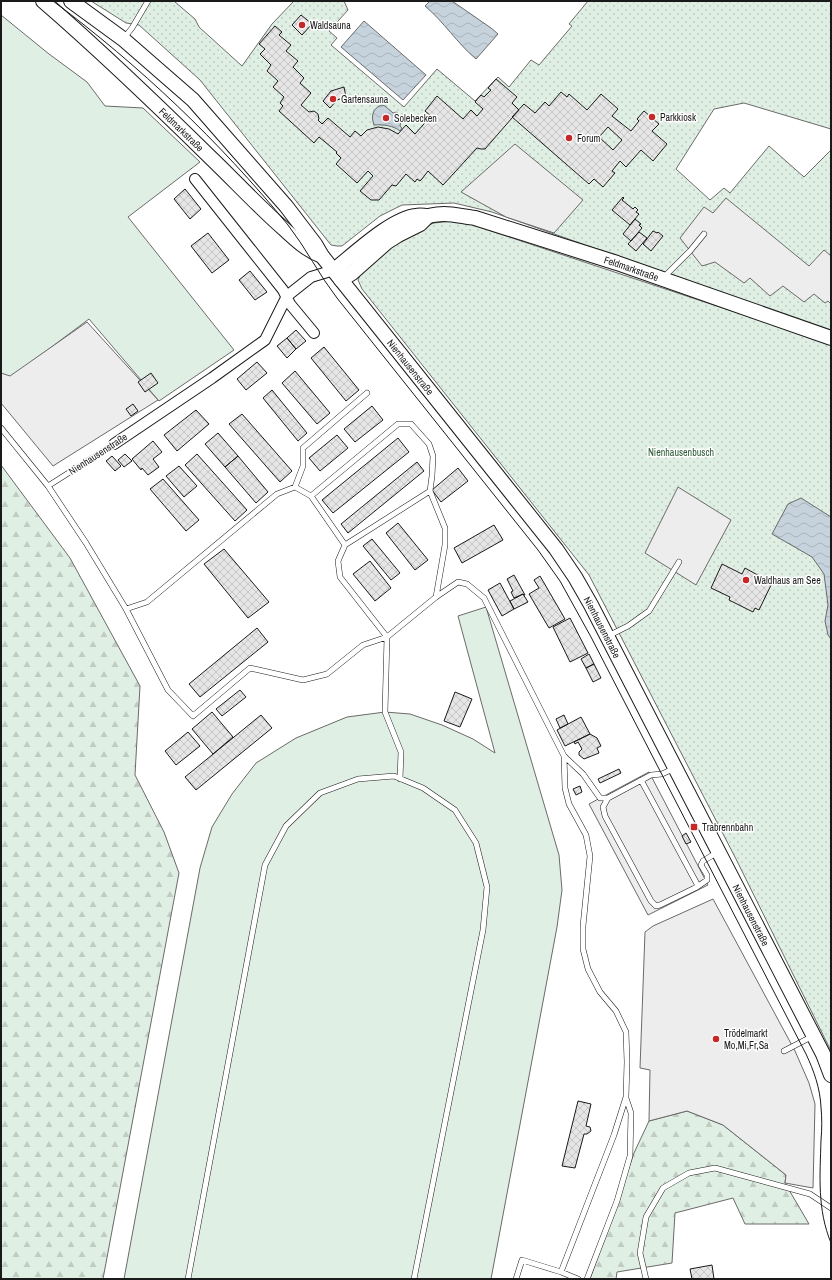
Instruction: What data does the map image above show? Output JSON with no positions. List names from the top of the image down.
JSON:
{
  "streets": {
    "main road": ["Feldmarkstraße", "Nienhausenstraße"]
  },
  "crossings": [
    ["Feldmarkstraße", "Nienhausenstraße"]
  ],
  "parks": ["Nienhausenbusch"],
  "places": {
    "other": [
      "Waldsauna",
      "Gartensauna",
      "Parkkiosk",
      "Solebecken",
      "Forum",
      "Waldhaus am See",
      "Trödelmarkt Mo,Mi,Fr,Sa"
    ],
    "transit": ["Trabrennbahn"]
  }
}
